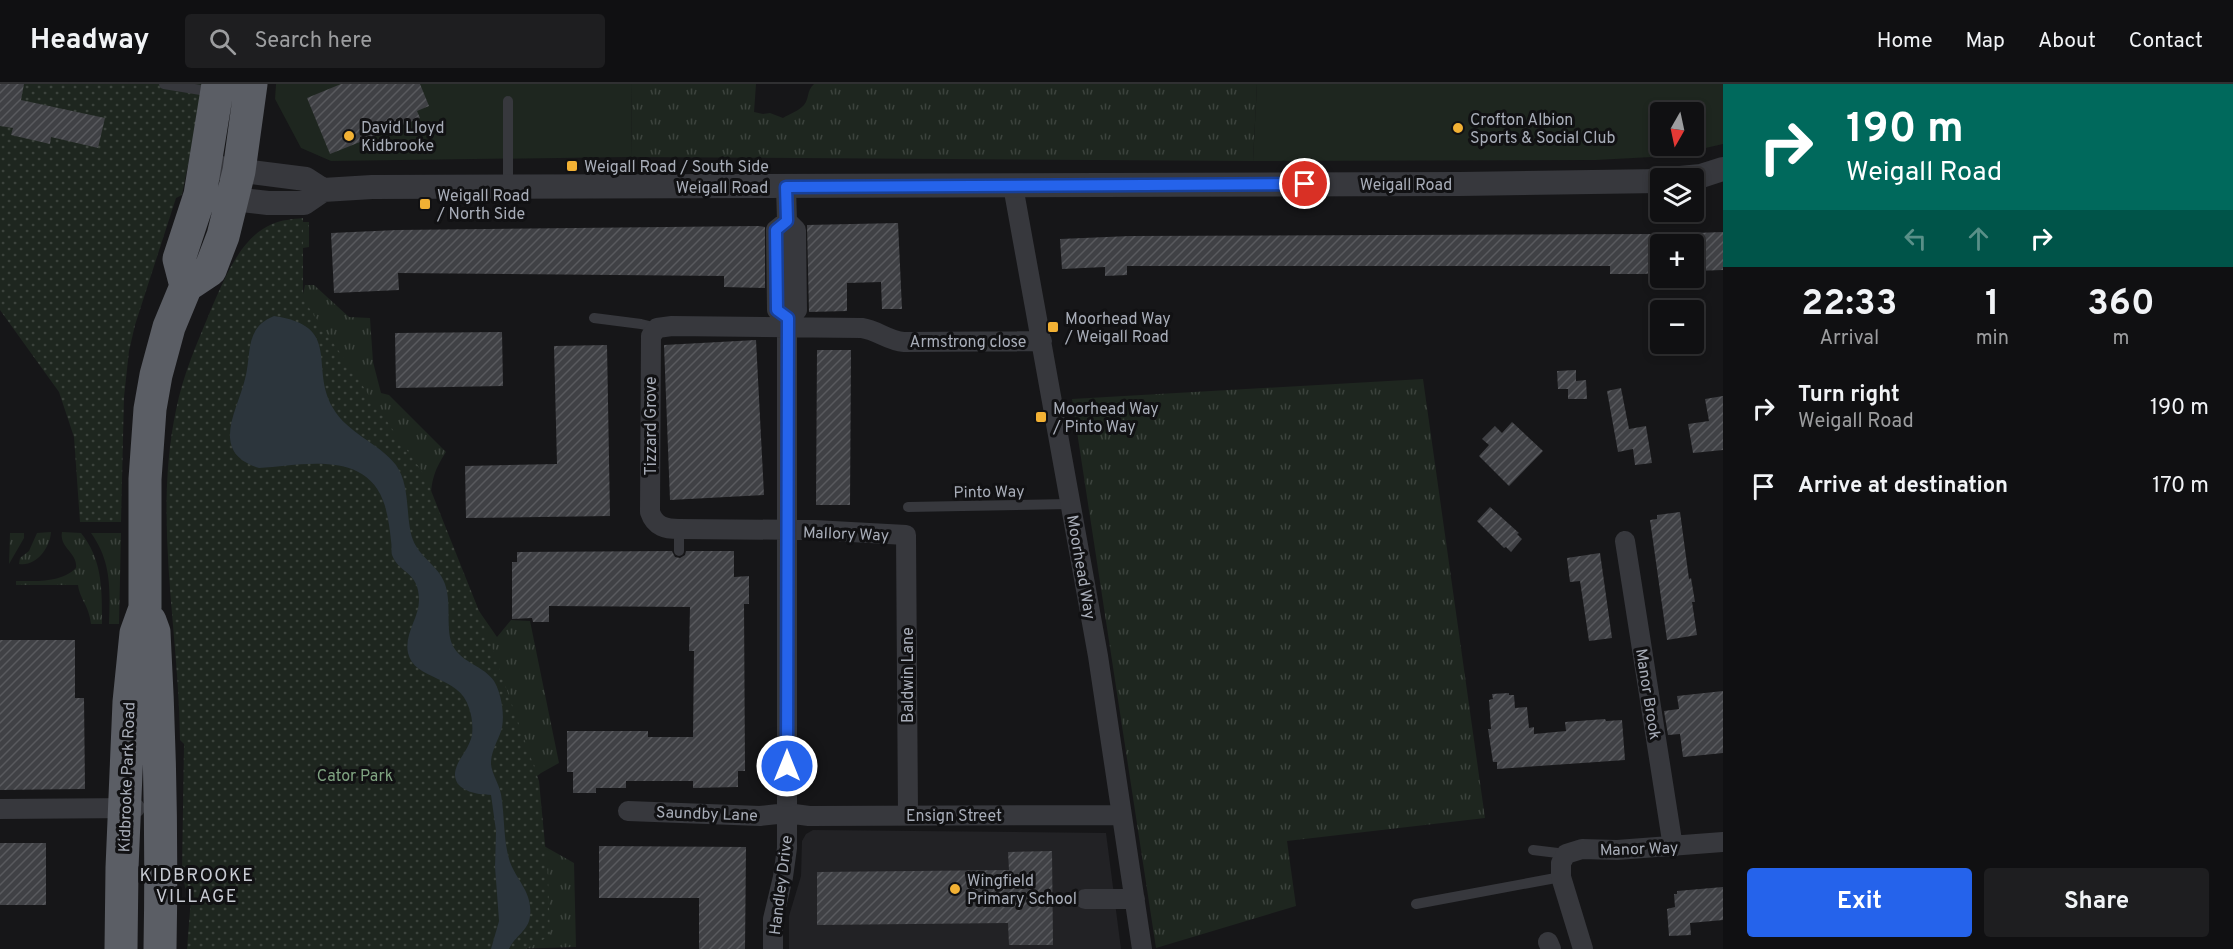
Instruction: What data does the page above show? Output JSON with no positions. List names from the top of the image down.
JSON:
{
  "streets": {
    "highway": ["Kidbrooke Park Road"],
    "street": [
      "Weigall Road",
      "Armstrong close",
      "Tizzard Grove",
      "Mallory Way",
      "Moorhead Way",
      "Baldwin Lane",
      "Manor Brook",
      "Saundby Lane",
      "Ensign Street",
      "Manor Way",
      "Handley Drive"
    ],
    "lane": ["Pinto Way"]
  },
  "crossings": [
    ["Weigall Road", "Moorhead Way"],
    ["Weigall Road", "Handley Drive"],
    ["Armstrong close", "Moorhead Way"],
    ["Armstrong close", "Handley Drive"],
    ["Tizzard Grove", "Mallory Way"],
    ["Tizzard Grove", "Handley Drive"],
    ["Pinto Way", "Moorhead Way"],
    ["Mallory Way", "Baldwin Lane"],
    ["Mallory Way", "Handley Drive"],
    ["Moorhead Way", "Ensign Street"],
    ["Baldwin Lane", "Ensign Street"],
    ["Manor Brook", "Manor Way"],
    ["Saundby Lane", "Ensign Street"],
    ["Saundby Lane", "Handley Drive"],
    ["Ensign Street", "Handley Drive"]
  ],
  "districts": ["KIDBROOKE VILLAGE"],
  "parks": ["Cator Park"],
  "places": {
    "other": ["Crofton Albion Sports & Social Club", "David Lloyd Kidbrooke", "Wingfield Primary School"],
    "transit": [
      "Weigall Road / South Side",
      "Weigall Road / North Side",
      "Moorhead Way / Weigall Road",
      "Moorhead Way / Pinto Way"
    ]
  },
  "north": "bottom",
  "page": {
    "header": "Headway",
    "search": "Search here",
    "nav": [
      "Home",
      "Map",
      "About",
      "Contact"
    ],
    "turn": ["190 m", "Weigall Road"],
    "map_buttons": ["+", "−"],
    "eta": [
      "22:33",
      "Arrival",
      "1",
      "min",
      "360",
      "m"
    ],
    "list": [
      {
        "name": "Turn right",
        "note": "Weigall Road",
        "value": "190 m"
      },
      {
        "name": "Arrive at destination",
        "value": "170 m"
      }
    ],
    "buttons": ["Exit", "Share"]
  }
}
